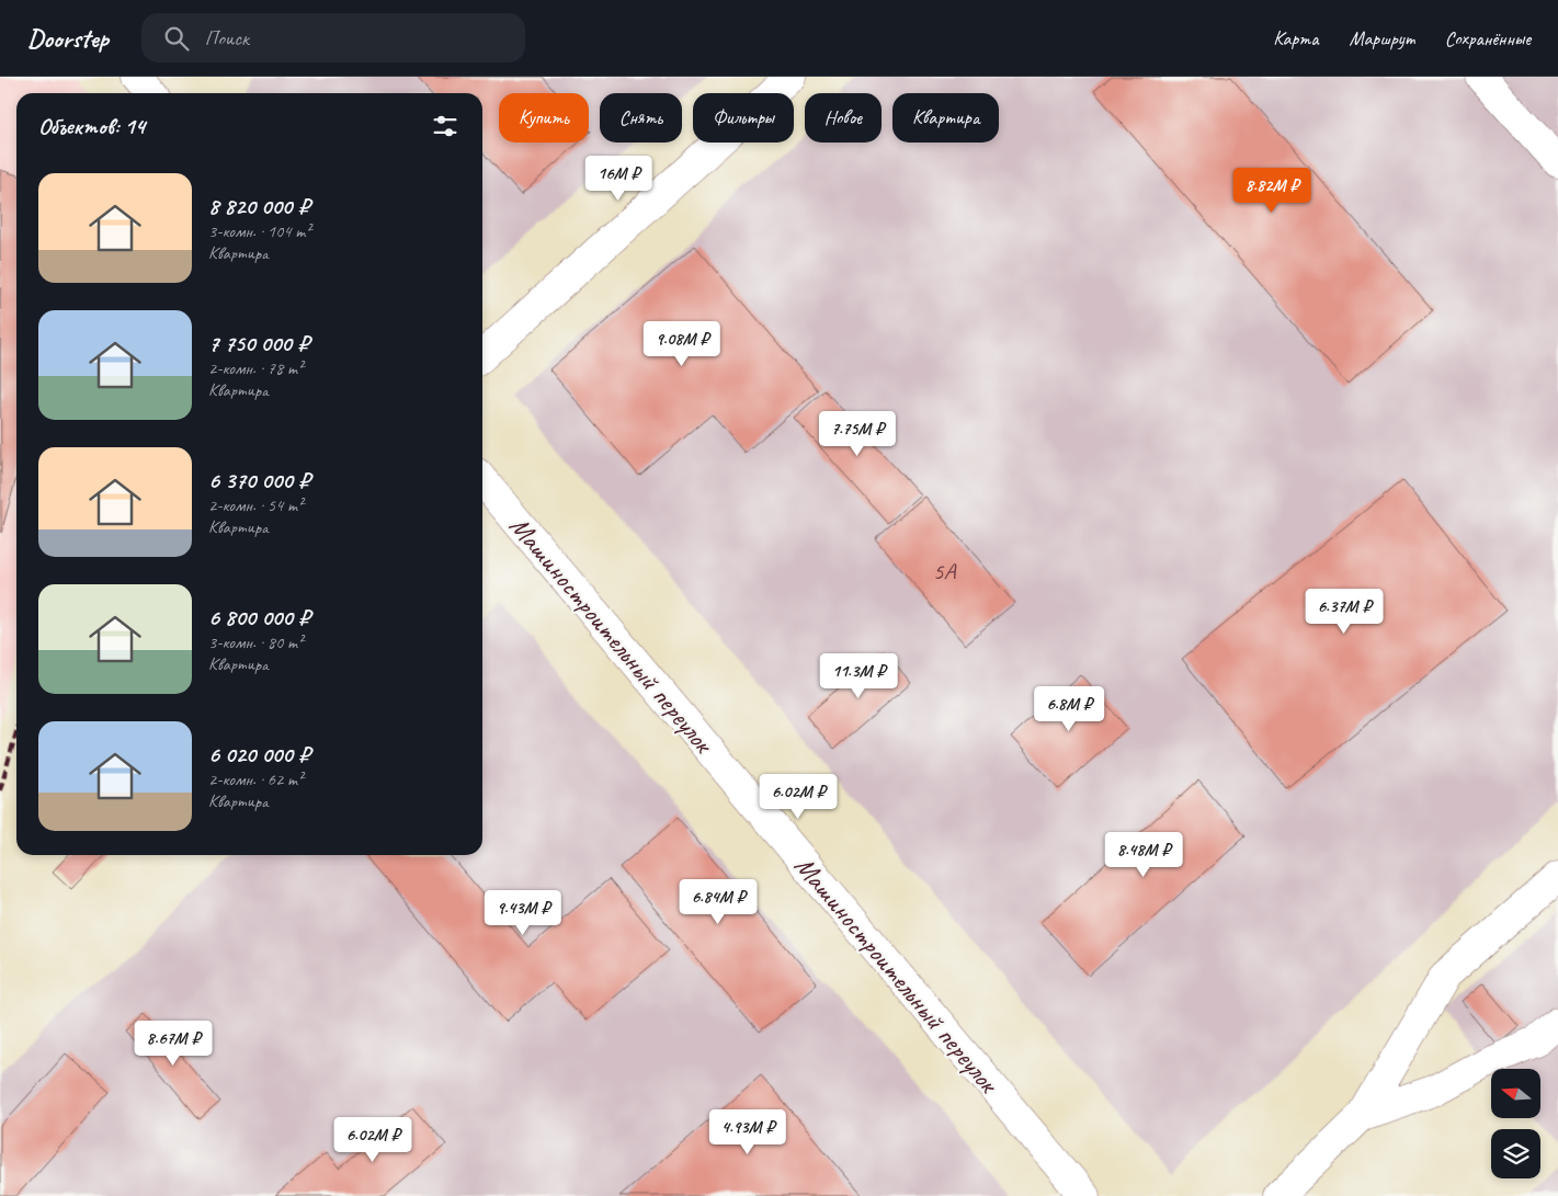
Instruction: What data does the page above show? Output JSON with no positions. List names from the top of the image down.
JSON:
{
  "streets": {
    "street": ["Машиностроительный переулок"]
  },
  "house_numbers": ["5А"],
  "north": "left",
  "page": {
    "header": "Doorstep",
    "search": "Поиск",
    "nav": ["Карта", "Маршрут", "Сохранённые"],
    "chip": [
      "Купить",
      "Снять",
      "Фильтры",
      "Новое",
      "Квартира"
    ],
    "heading": "Объектов: 14",
    "price": [
      "16M ₽",
      "8.82M ₽",
      "9.08M ₽",
      "7.75M ₽",
      "6.37M ₽",
      "11.3M ₽",
      "6.8M ₽",
      "6.02M ₽",
      "8.48M ₽",
      "6.84M ₽",
      "9.43M ₽",
      "8.67M ₽",
      "4.93M ₽",
      "6.02M ₽"
    ],
    "list": [
      {
        "name": "8 820 000 ₽",
        "note": "3-комн. · 104 m² · Квартира"
      },
      {
        "name": "7 750 000 ₽",
        "note": "2-комн. · 78 m² · Квартира"
      },
      {
        "name": "6 370 000 ₽",
        "note": "2-комн. · 54 m² · Квартира"
      },
      {
        "name": "6 800 000 ₽",
        "note": "3-комн. · 80 m² · Квартира"
      },
      {
        "name": "6 020 000 ₽",
        "note": "2-комн. · 62 m² · Квартира"
      }
    ]
  }
}
